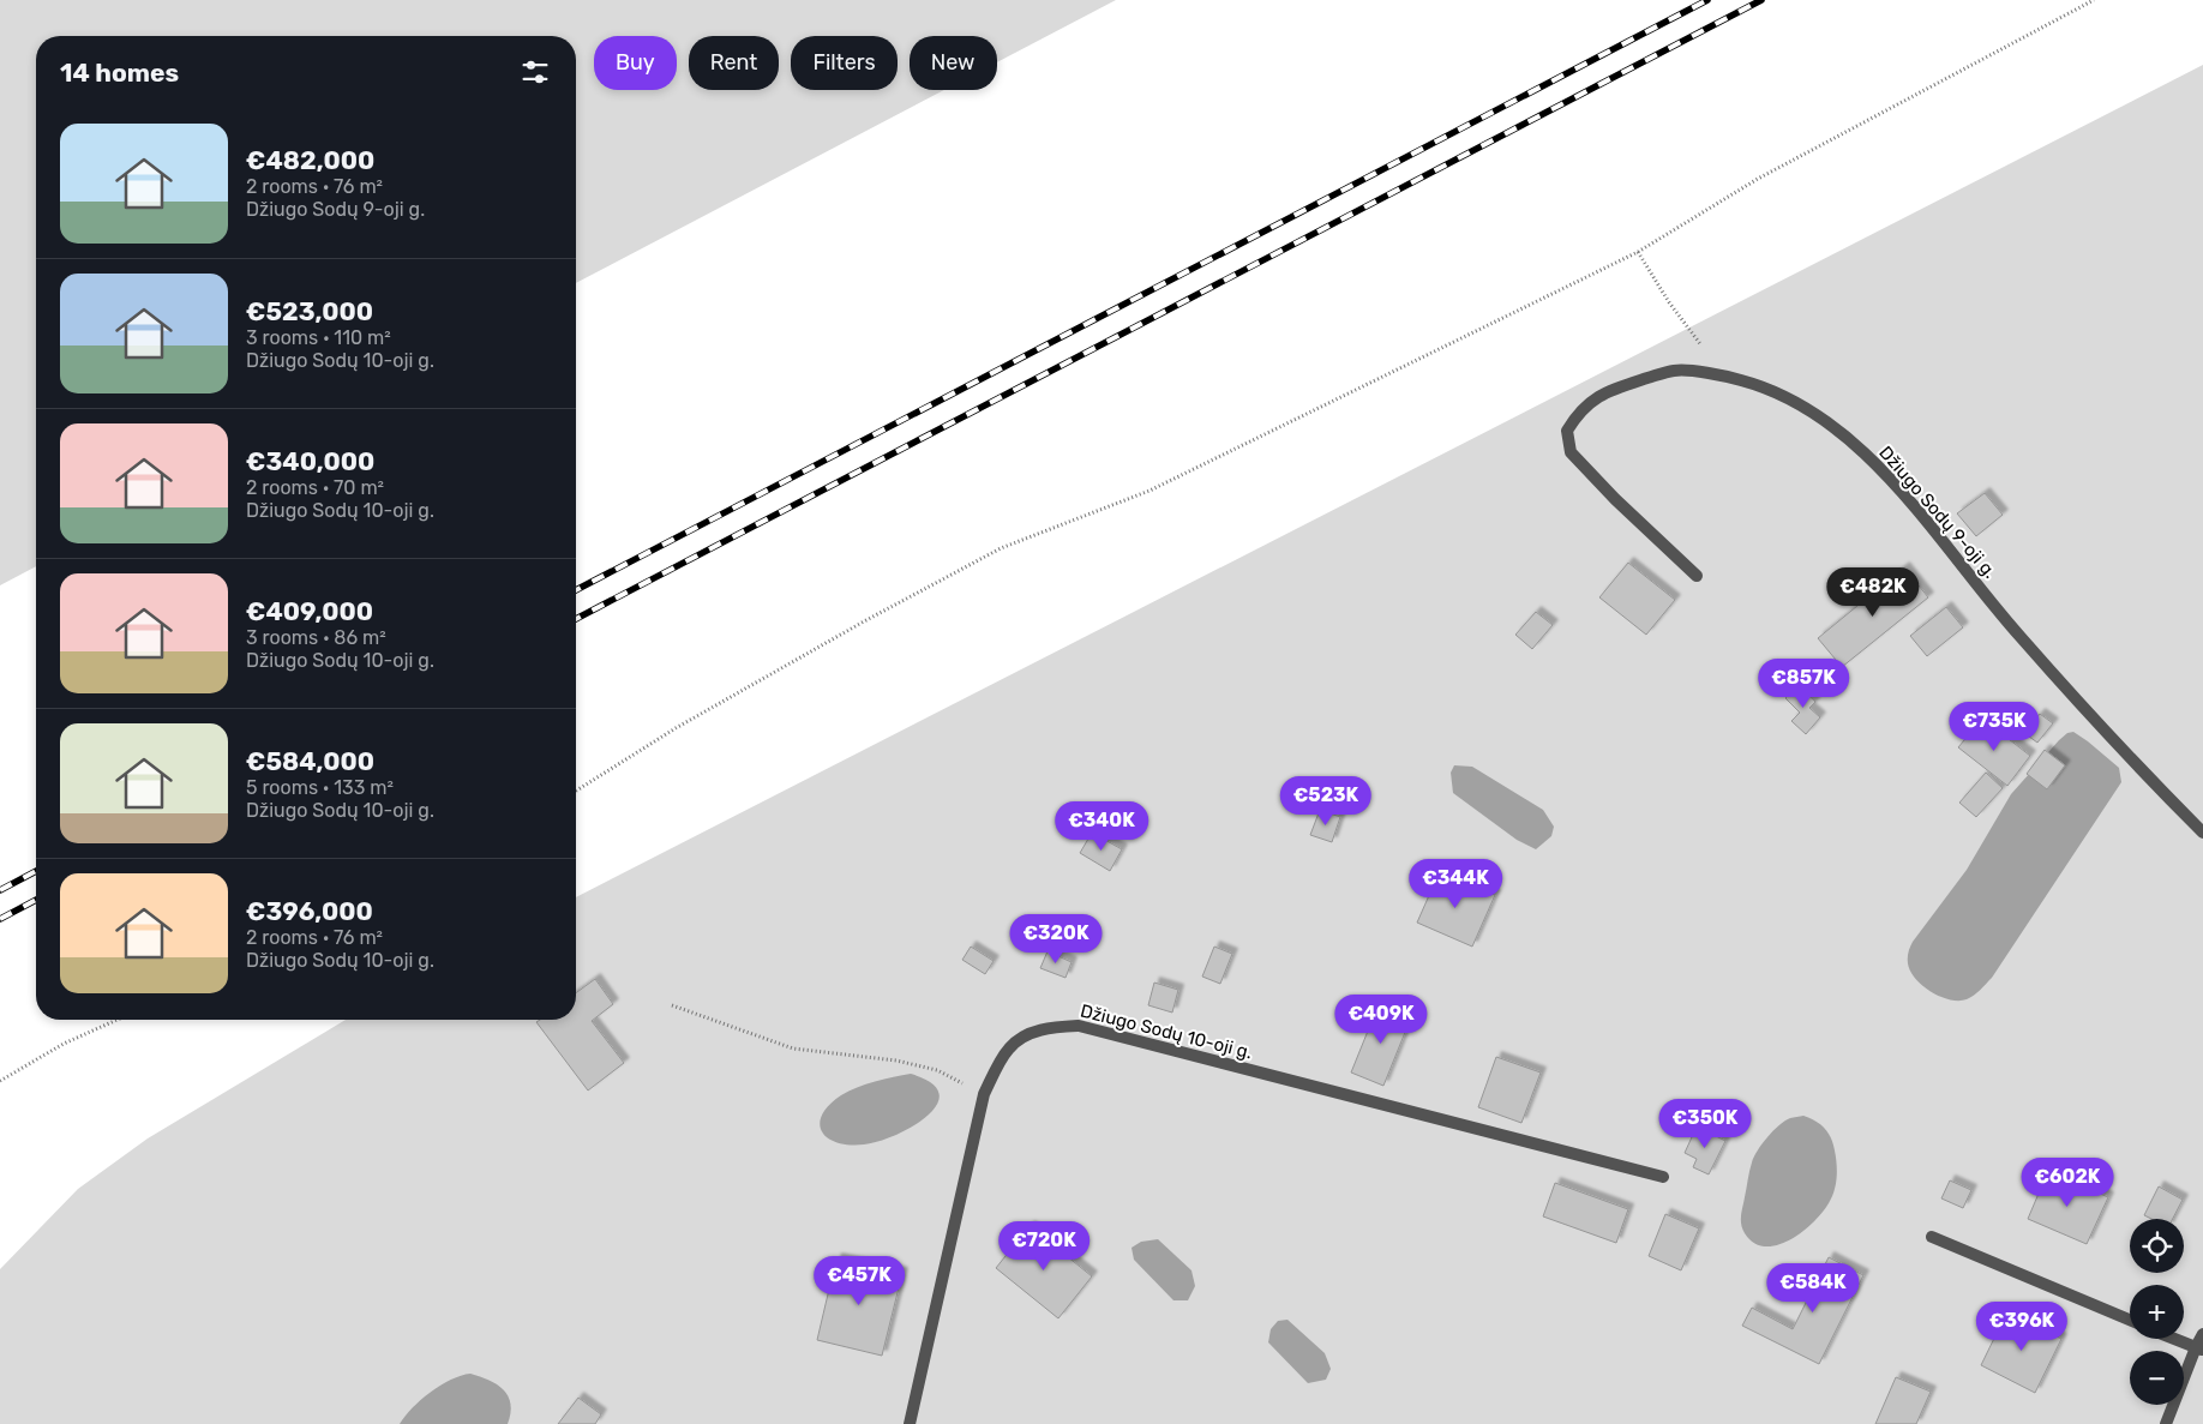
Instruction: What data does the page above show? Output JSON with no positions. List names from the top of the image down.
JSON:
{
  "streets": {
    "street": ["Džiugo Sodų 9-oji g.", "Džiugo Sodų 10-oji g."]
  },
  "page": {
    "chip": [
      "Buy",
      "Rent",
      "Filters",
      "New"
    ],
    "heading": "14 homes",
    "list": [
      {
        "name": "€482,000",
        "note": "2 rooms · 76 m² · Džiugo Sodų 9-oji g."
      },
      {
        "name": "€523,000",
        "note": "3 rooms · 110 m² · Džiugo Sodų 10-oji g."
      },
      {
        "name": "€340,000",
        "note": "2 rooms · 70 m² · Džiugo Sodų 10-oji g."
      },
      {
        "name": "€409,000",
        "note": "3 rooms · 86 m² · Džiugo Sodų 10-oji g."
      },
      {
        "name": "€584,000",
        "note": "5 rooms · 133 m² · Džiugo Sodų 10-oji g."
      },
      {
        "name": "€396,000",
        "note": "2 rooms · 76 m² · Džiugo Sodų 10-oji g."
      }
    ],
    "price": [
      "€482K",
      "€857K",
      "€735K",
      "€523K",
      "€340K",
      "€344K",
      "€320K",
      "€409K",
      "€350K",
      "€602K",
      "€720K",
      "€457K",
      "€584K",
      "€396K"
    ],
    "map_buttons": ["+", "−"]
  }
}
